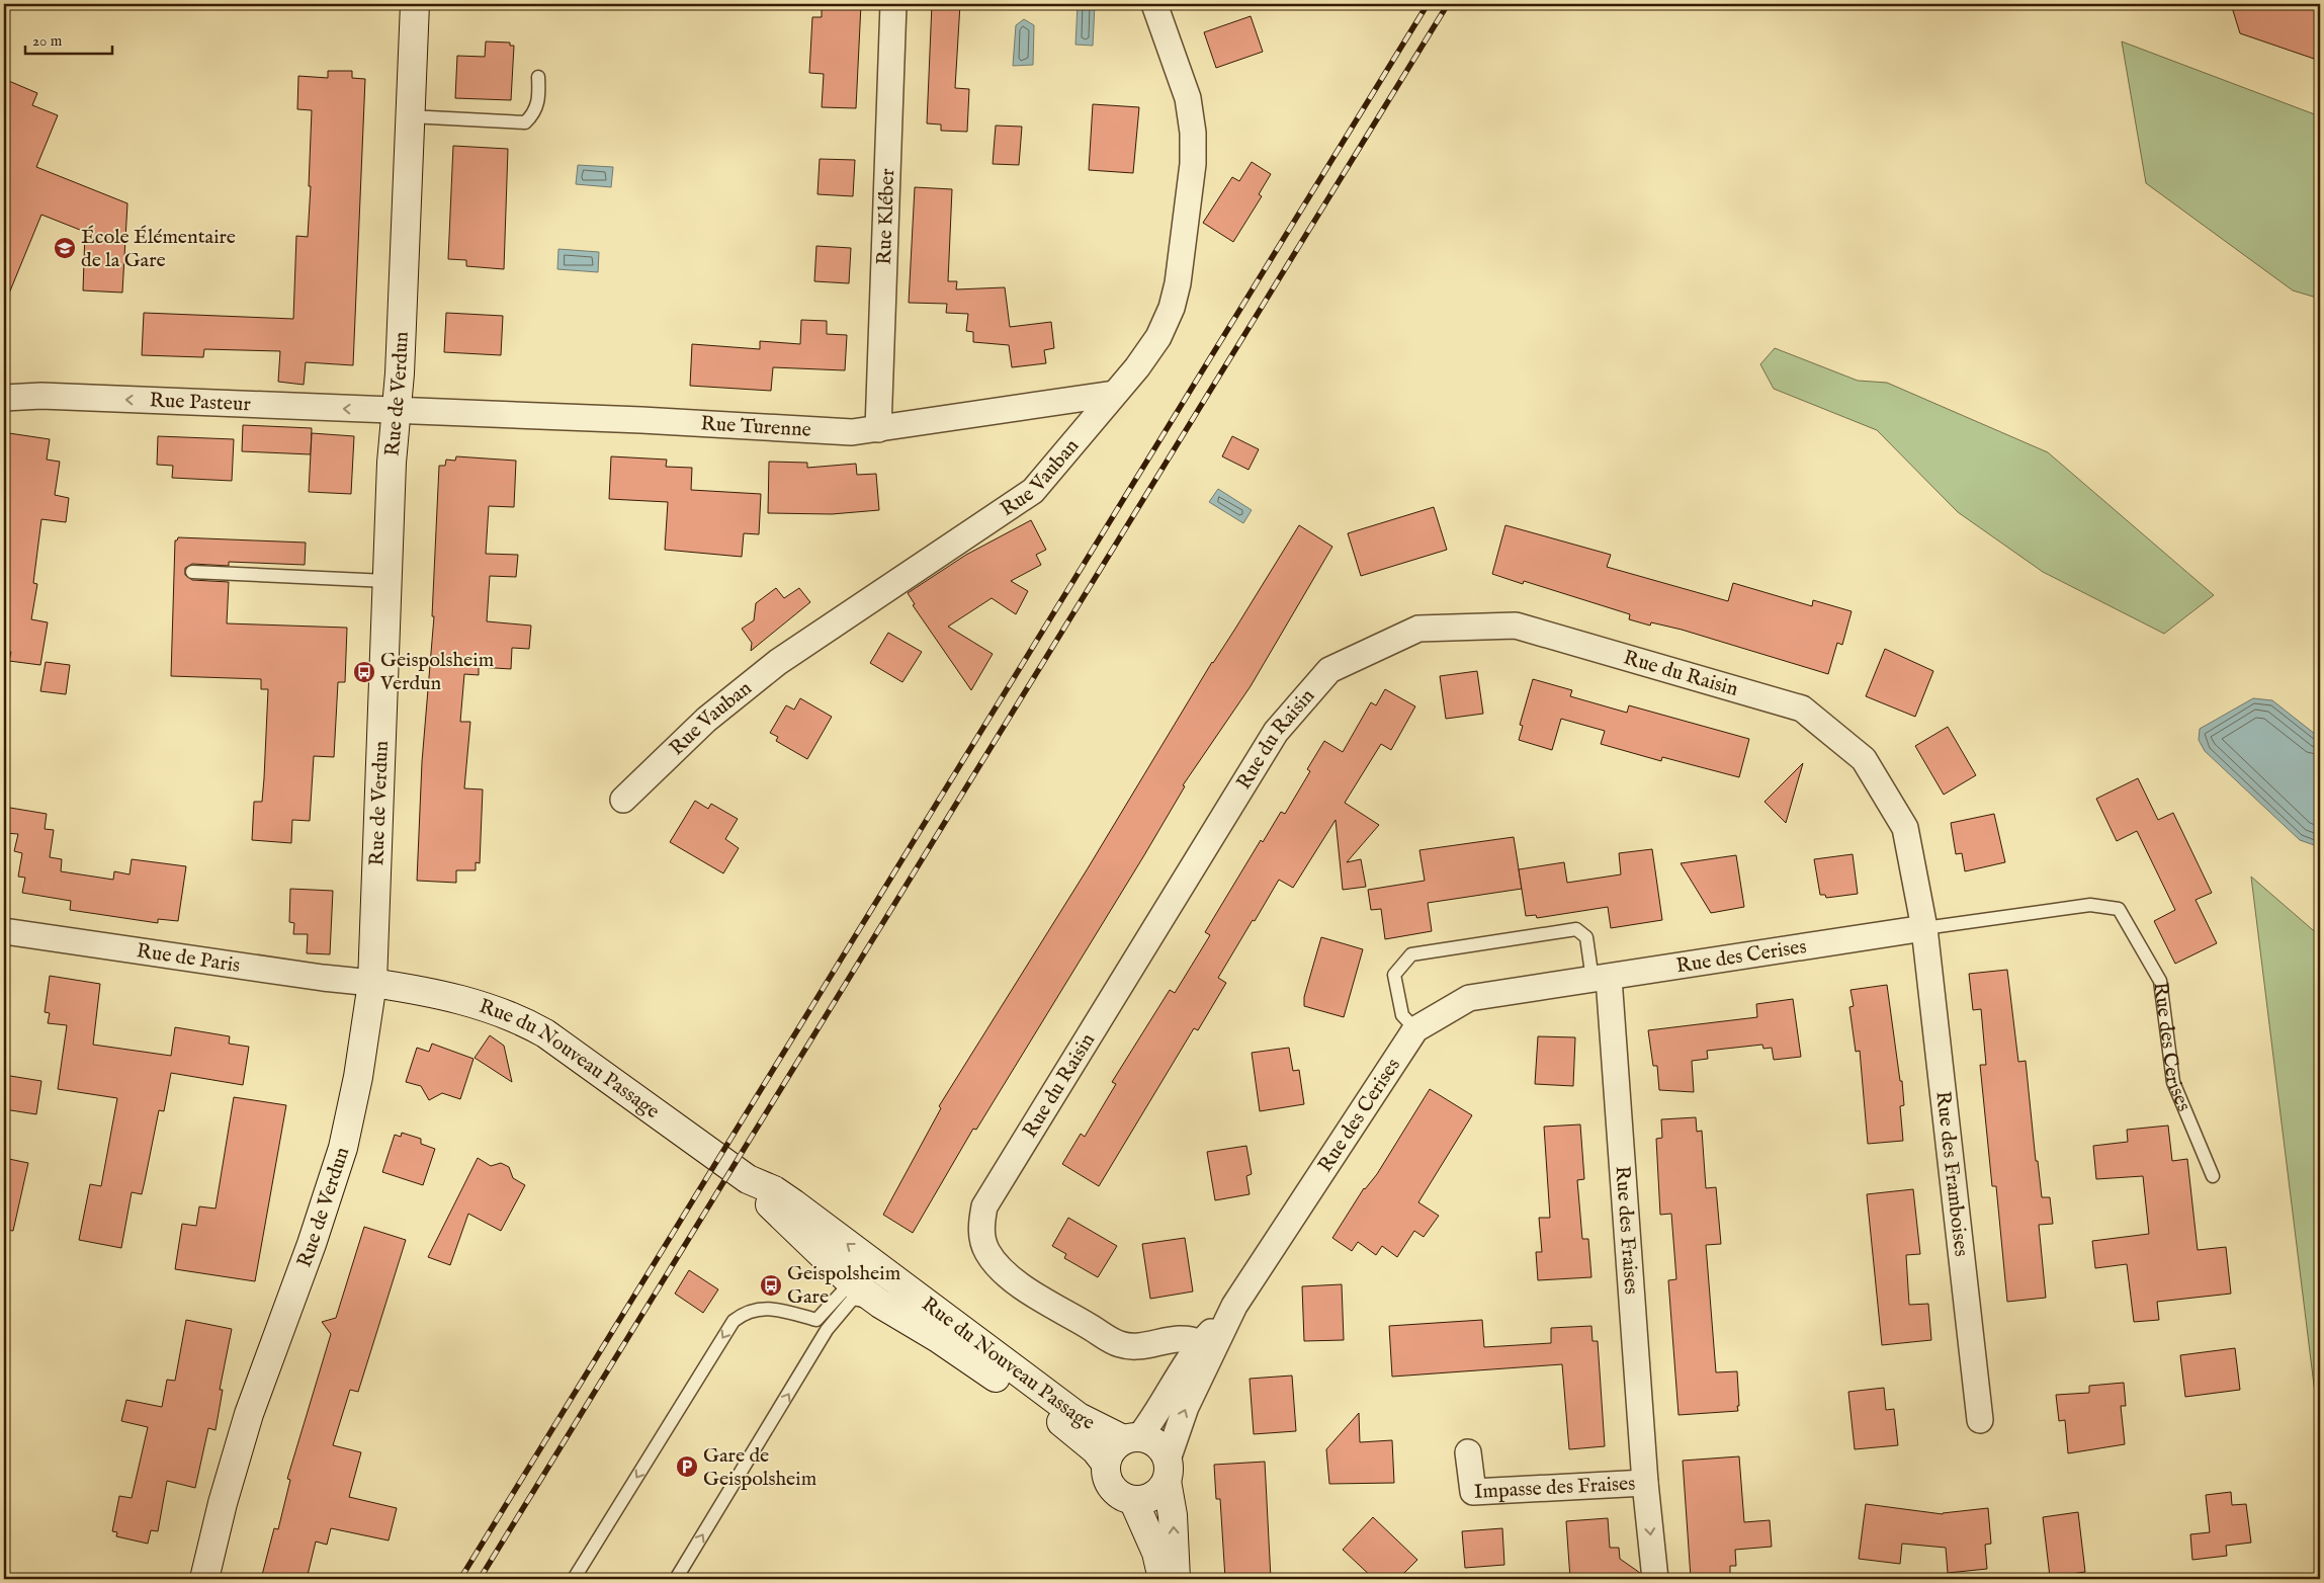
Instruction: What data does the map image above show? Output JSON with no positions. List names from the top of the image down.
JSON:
{
  "streets": {
    "main road": ["Rue de Verdun", "Rue du Nouveau Passage"],
    "street": [
      "Rue Kléber",
      "Rue Pasteur",
      "Rue Turenne",
      "Rue Vauban",
      "Rue du Raisin",
      "Rue des Cerises",
      "Rue de Paris",
      "Rue des Framboises",
      "Rue des Fraises",
      "Impasse des Fraises"
    ]
  },
  "crossings": [
    ["Rue Kléber", "Rue Turenne"],
    ["Rue de Verdun", "Rue Pasteur"],
    ["Rue de Verdun", "Rue Turenne"],
    ["Rue de Verdun", "Rue de Paris"],
    ["Rue de Verdun", "Rue du Nouveau Passage"],
    ["Rue Pasteur", "Rue Turenne"],
    ["Rue Turenne", "Rue Vauban"],
    ["Rue du Raisin", "Rue des Cerises"],
    ["Rue du Raisin", "Rue des Framboises"],
    ["Rue des Cerises", "Rue du Nouveau Passage"],
    ["Rue des Cerises", "Rue des Framboises"],
    ["Rue des Cerises", "Rue des Fraises"],
    ["Rue de Paris", "Rue du Nouveau Passage"],
    ["Rue des Fraises", "Impasse des Fraises"]
  ],
  "one_way": ["Rue Pasteur"],
  "places": {
    "school or university": ["École Élémentaire de la Gare"],
    "bus stop": ["Geispolsheim Verdun", "Geispolsheim Gare"],
    "parking": ["Gare de Geispolsheim"]
  },
  "scale_bar": "20 m"
}
